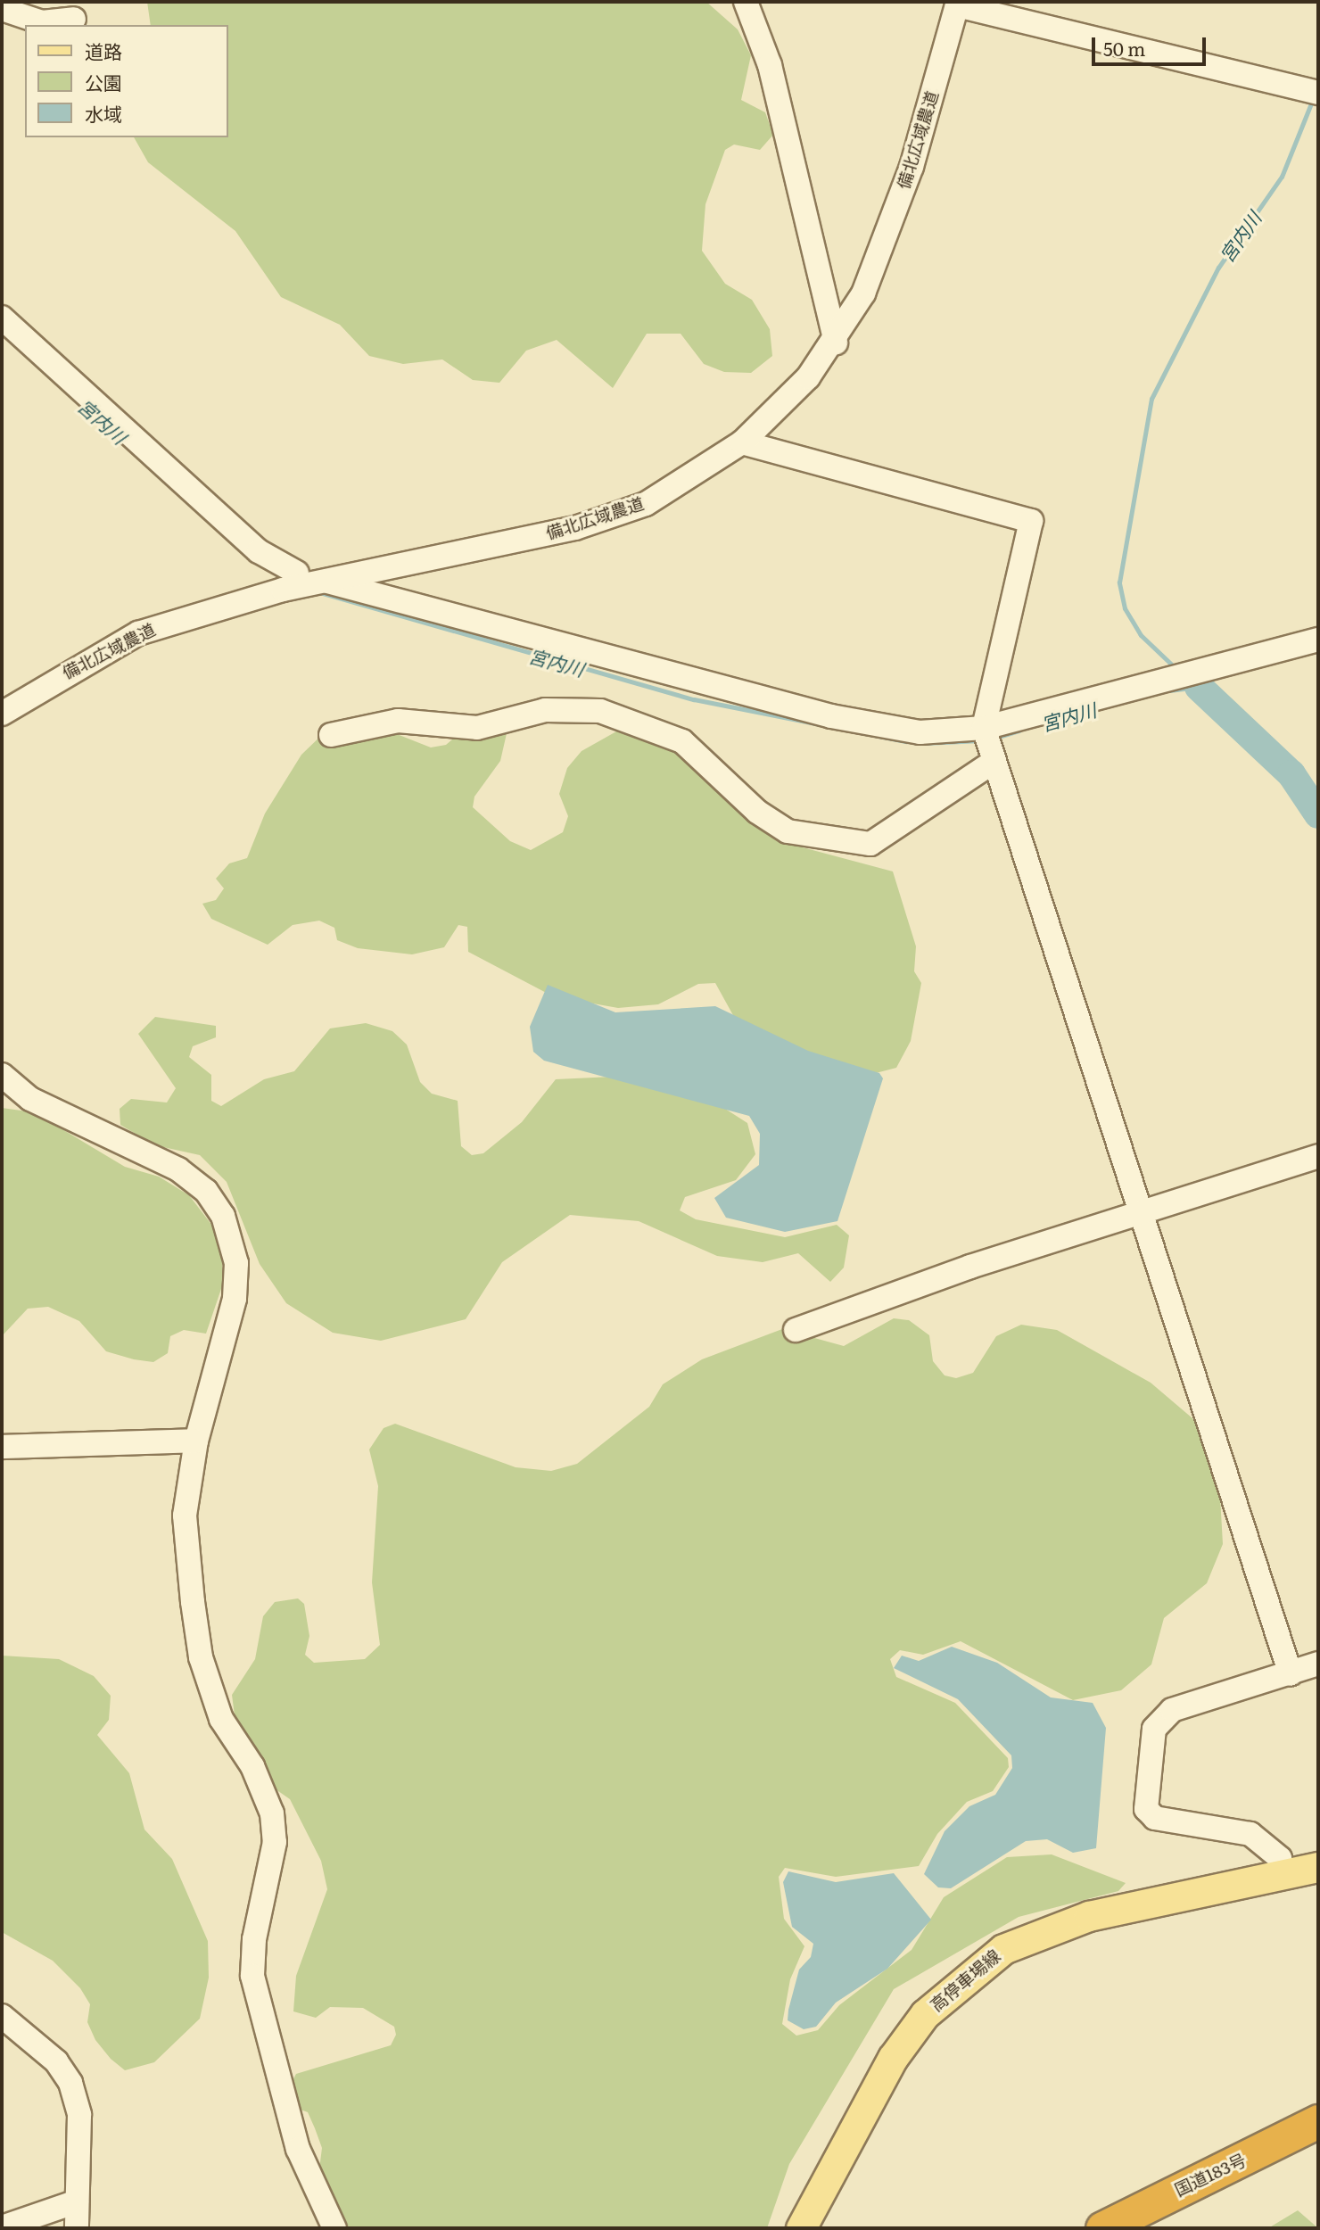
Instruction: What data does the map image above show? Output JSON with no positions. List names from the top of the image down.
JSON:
{
  "streets": {
    "highway": ["国道183号"],
    "main road": ["高停車場線"],
    "street": ["備北広域農道"]
  },
  "water": ["宮内川"],
  "legend": ["道路", "公園", "水域"],
  "scale_bar": "50 m"
}
